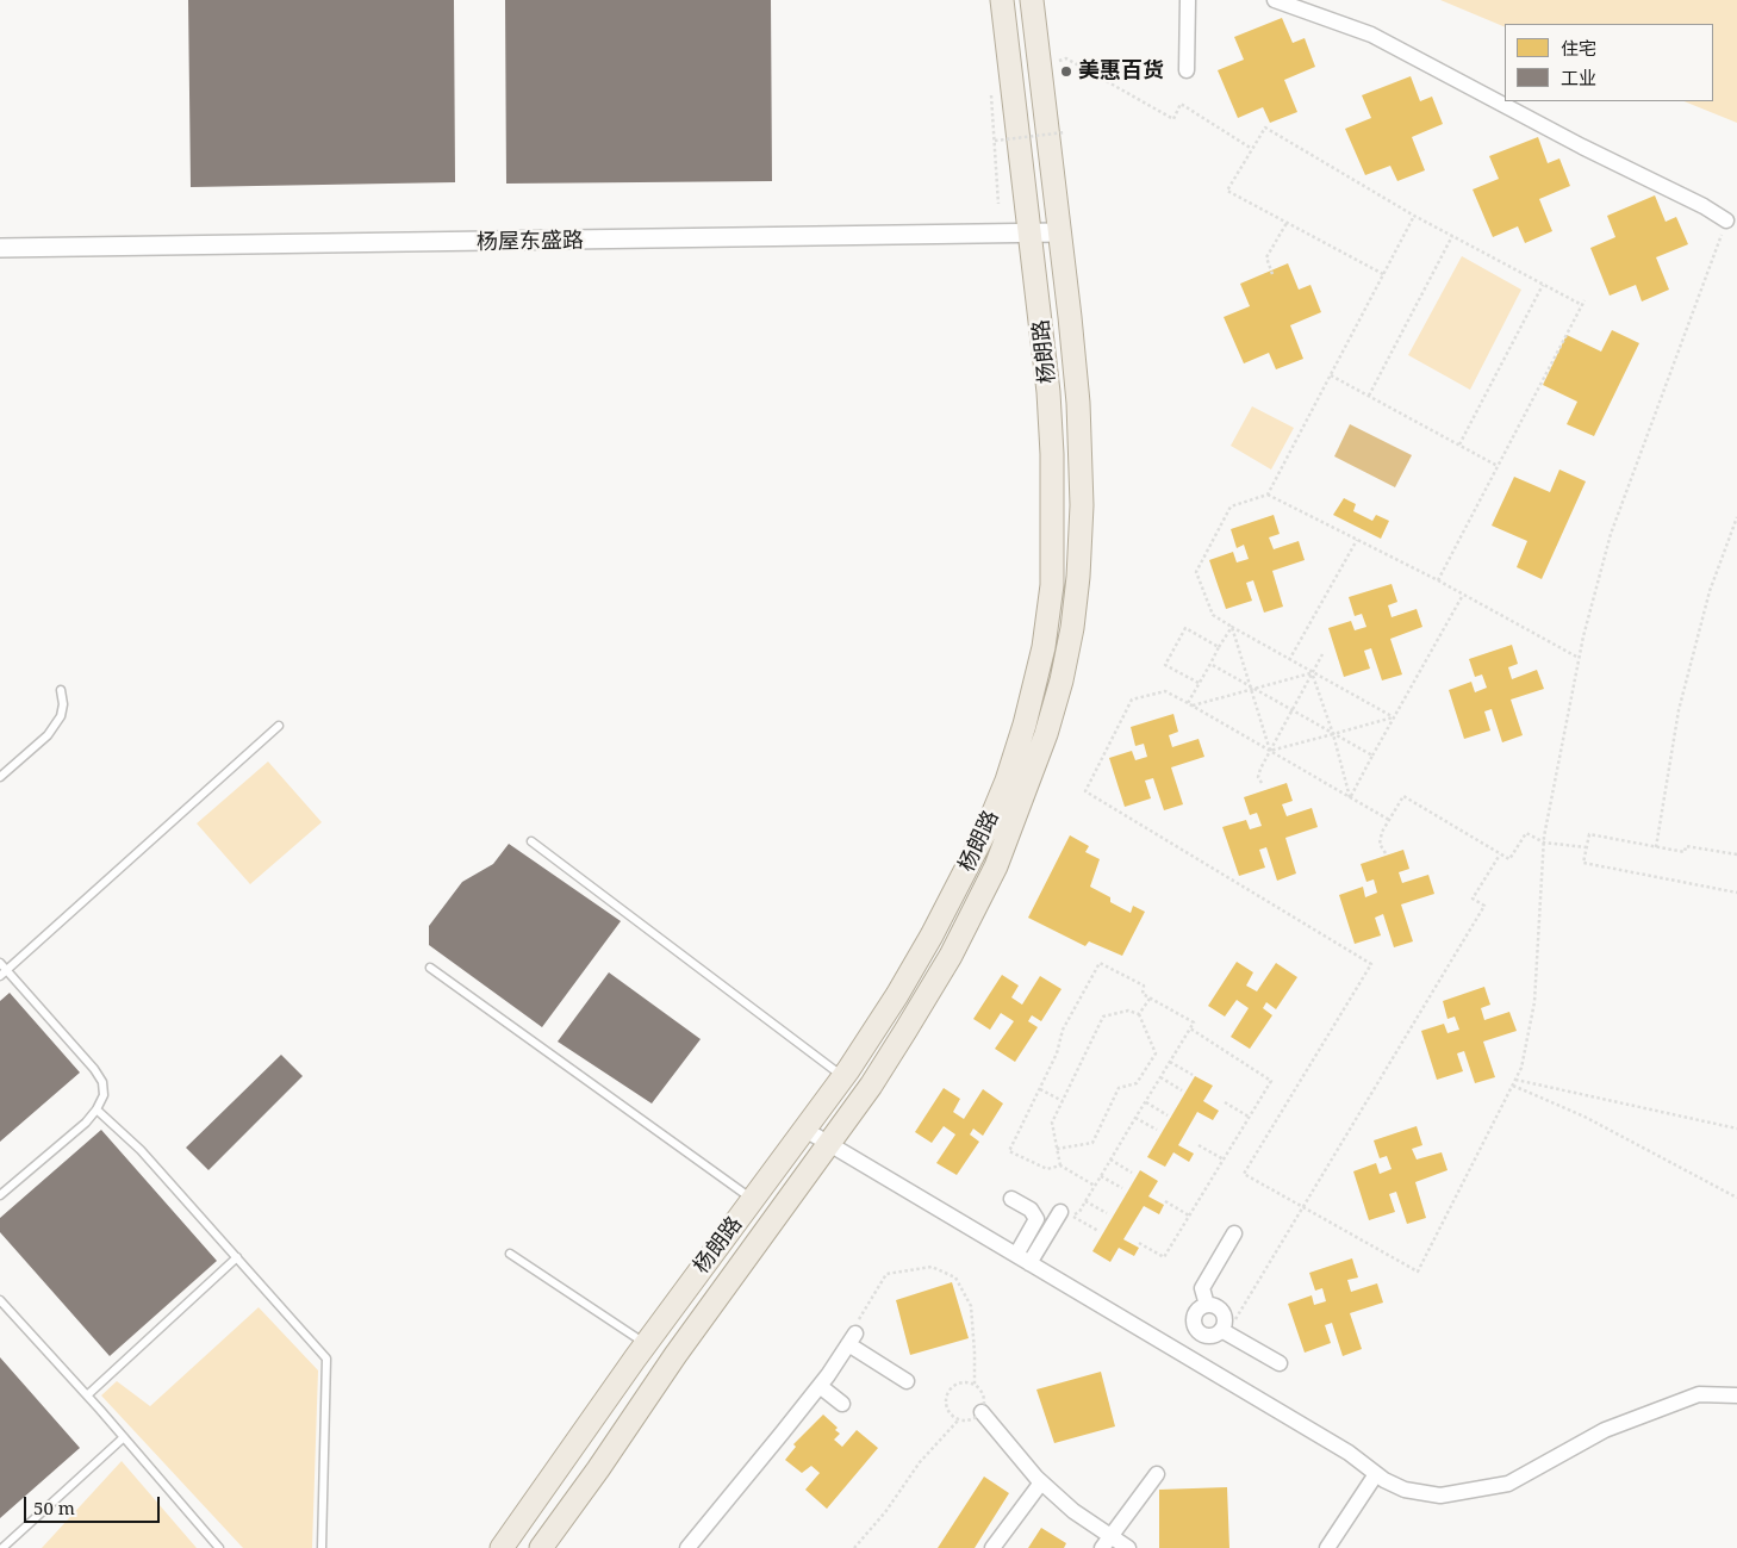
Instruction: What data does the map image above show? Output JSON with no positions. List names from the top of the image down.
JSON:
{
  "streets": {
    "main road": ["杨朗路"],
    "street": ["杨屋东盛路"]
  },
  "crossings": [
    ["杨屋东盛路", "杨朗路"]
  ],
  "places": ["美惠百货"],
  "legend": ["住宅", "工业"],
  "scale_bar": "50 m"
}
